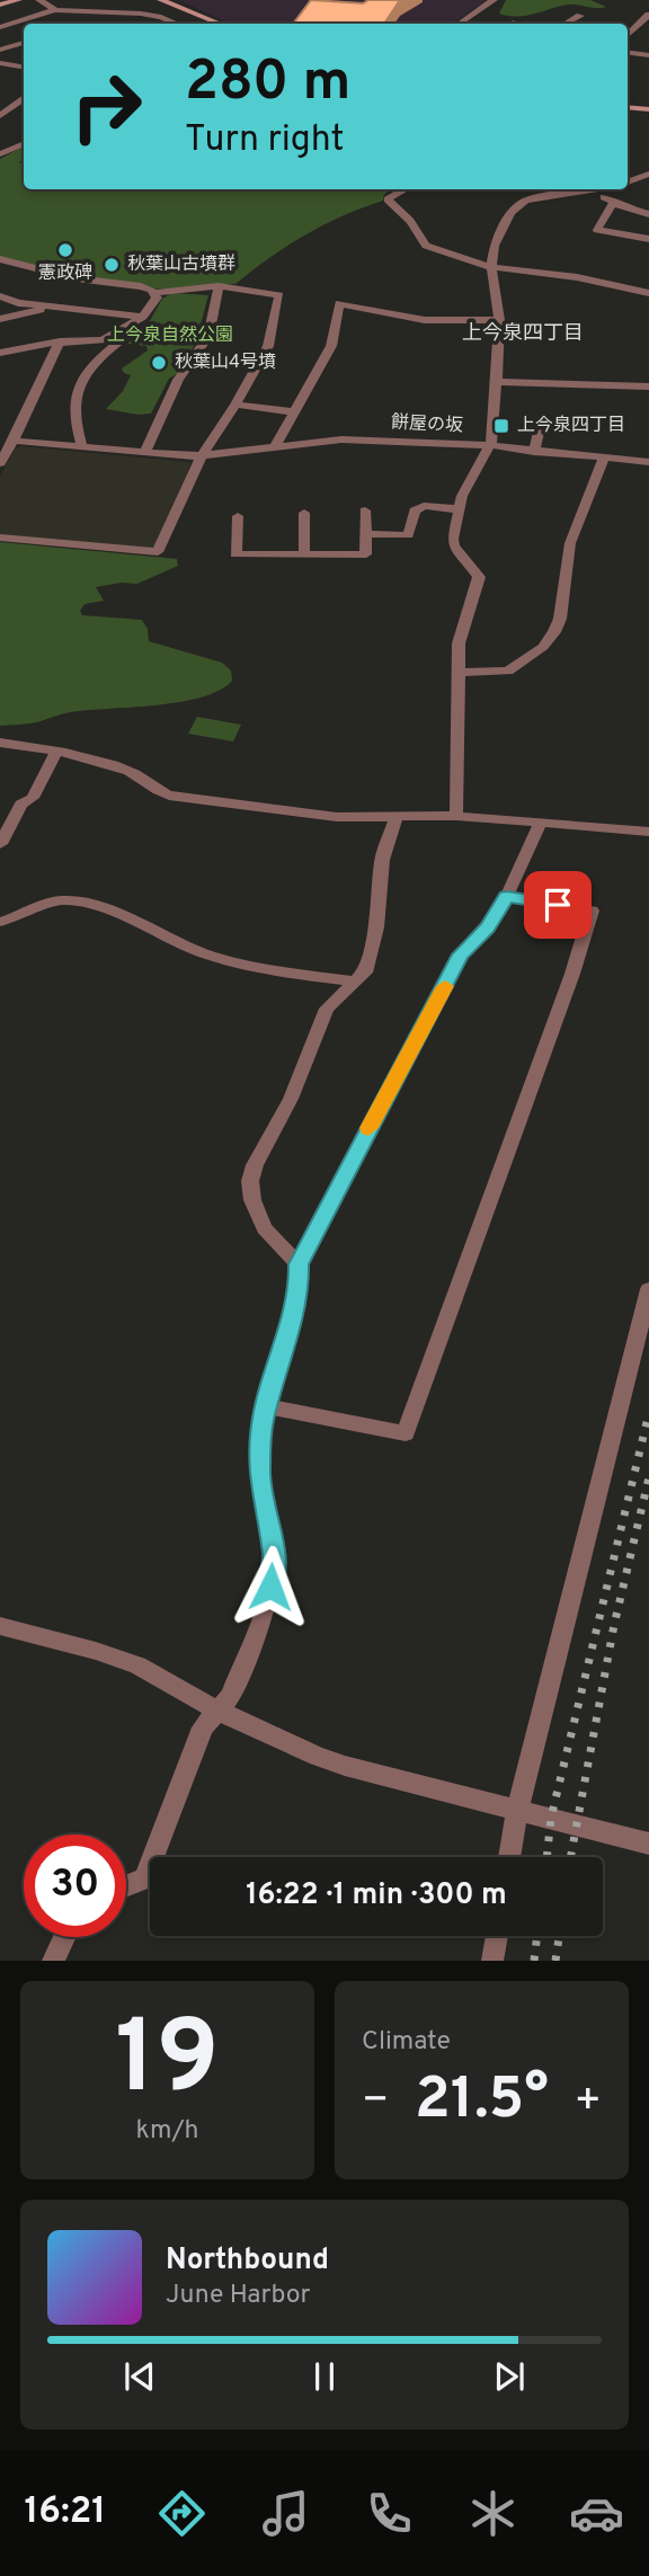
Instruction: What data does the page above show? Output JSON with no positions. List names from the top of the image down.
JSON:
{
  "streets": {
    "street": ["餅屋の坂"]
  },
  "districts": ["上今泉四丁目"],
  "parks": ["上今泉自然公園"],
  "places": {
    "other": ["憲政碑", "秋葉山古墳群", "秋葉山4号墳"],
    "transit": ["上今泉四丁目"]
  },
  "page": {
    "turn": ["280 m", "Turn right"],
    "limit": "30",
    "trip": "16:22 · 1 min · 300 m",
    "tile": [
      ["19", "km/h"],
      "Climate"
    ],
    "heat": ["−", "21.5°", "+"],
    "song": ["Northbound", "June Harbor"],
    "tabs": "16:21"
  }
}
